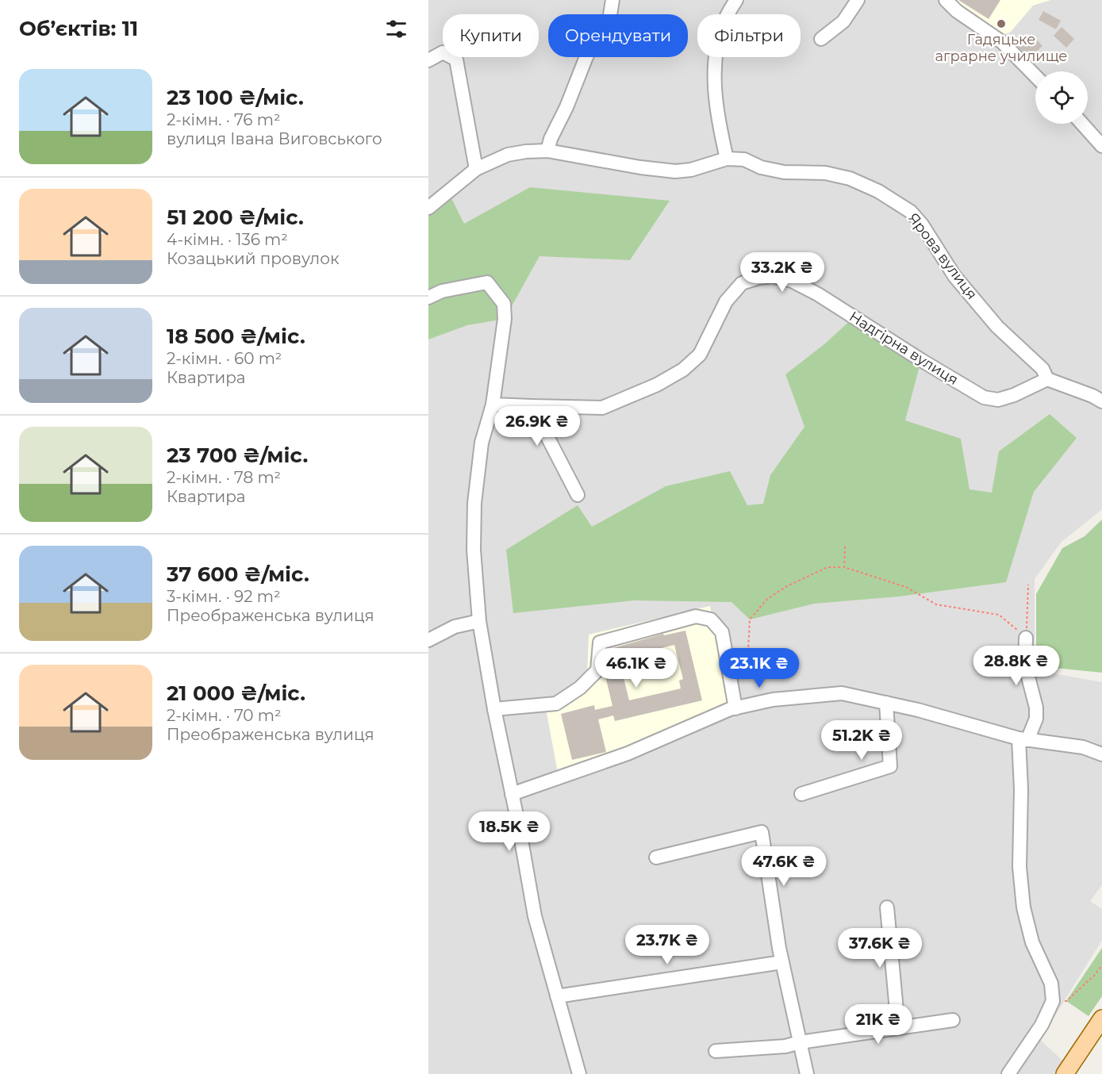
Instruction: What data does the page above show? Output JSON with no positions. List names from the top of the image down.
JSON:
{
  "streets": {
    "street": ["Ярова вулиця", "Надгірна вулиця"]
  },
  "crossings": [
    ["Ярова вулиця", "Надгірна вулиця"]
  ],
  "places": ["Гадяцьке аграрне училище"],
  "page": {
    "heading": "Об’єктів: 11",
    "chip": ["Купити", "Орендувати", "Фільтри"],
    "list": [
      {
        "name": "23 100 ₴/міс.",
        "note": "2-кімн. · 76 m² · вулиця Івана Виговського"
      },
      {
        "name": "51 200 ₴/міс.",
        "note": "4-кімн. · 136 m² · Козацький провулок"
      },
      {
        "name": "18 500 ₴/міс.",
        "note": "2-кімн. · 60 m² · Квартира"
      },
      {
        "name": "23 700 ₴/міс.",
        "note": "2-кімн. · 78 m² · Квартира"
      },
      {
        "name": "37 600 ₴/міс.",
        "note": "3-кімн. · 92 m² · Преображенська вулиця"
      },
      {
        "name": "21 000 ₴/міс.",
        "note": "2-кімн. · 70 m² · Преображенська вулиця"
      }
    ],
    "price": [
      "33.2K ₴",
      "26.9K ₴",
      "28.8K ₴",
      "46.1K ₴",
      "23.1K ₴",
      "51.2K ₴",
      "18.5K ₴",
      "47.6K ₴",
      "23.7K ₴",
      "37.6K ₴",
      "21K ₴"
    ]
  }
}
